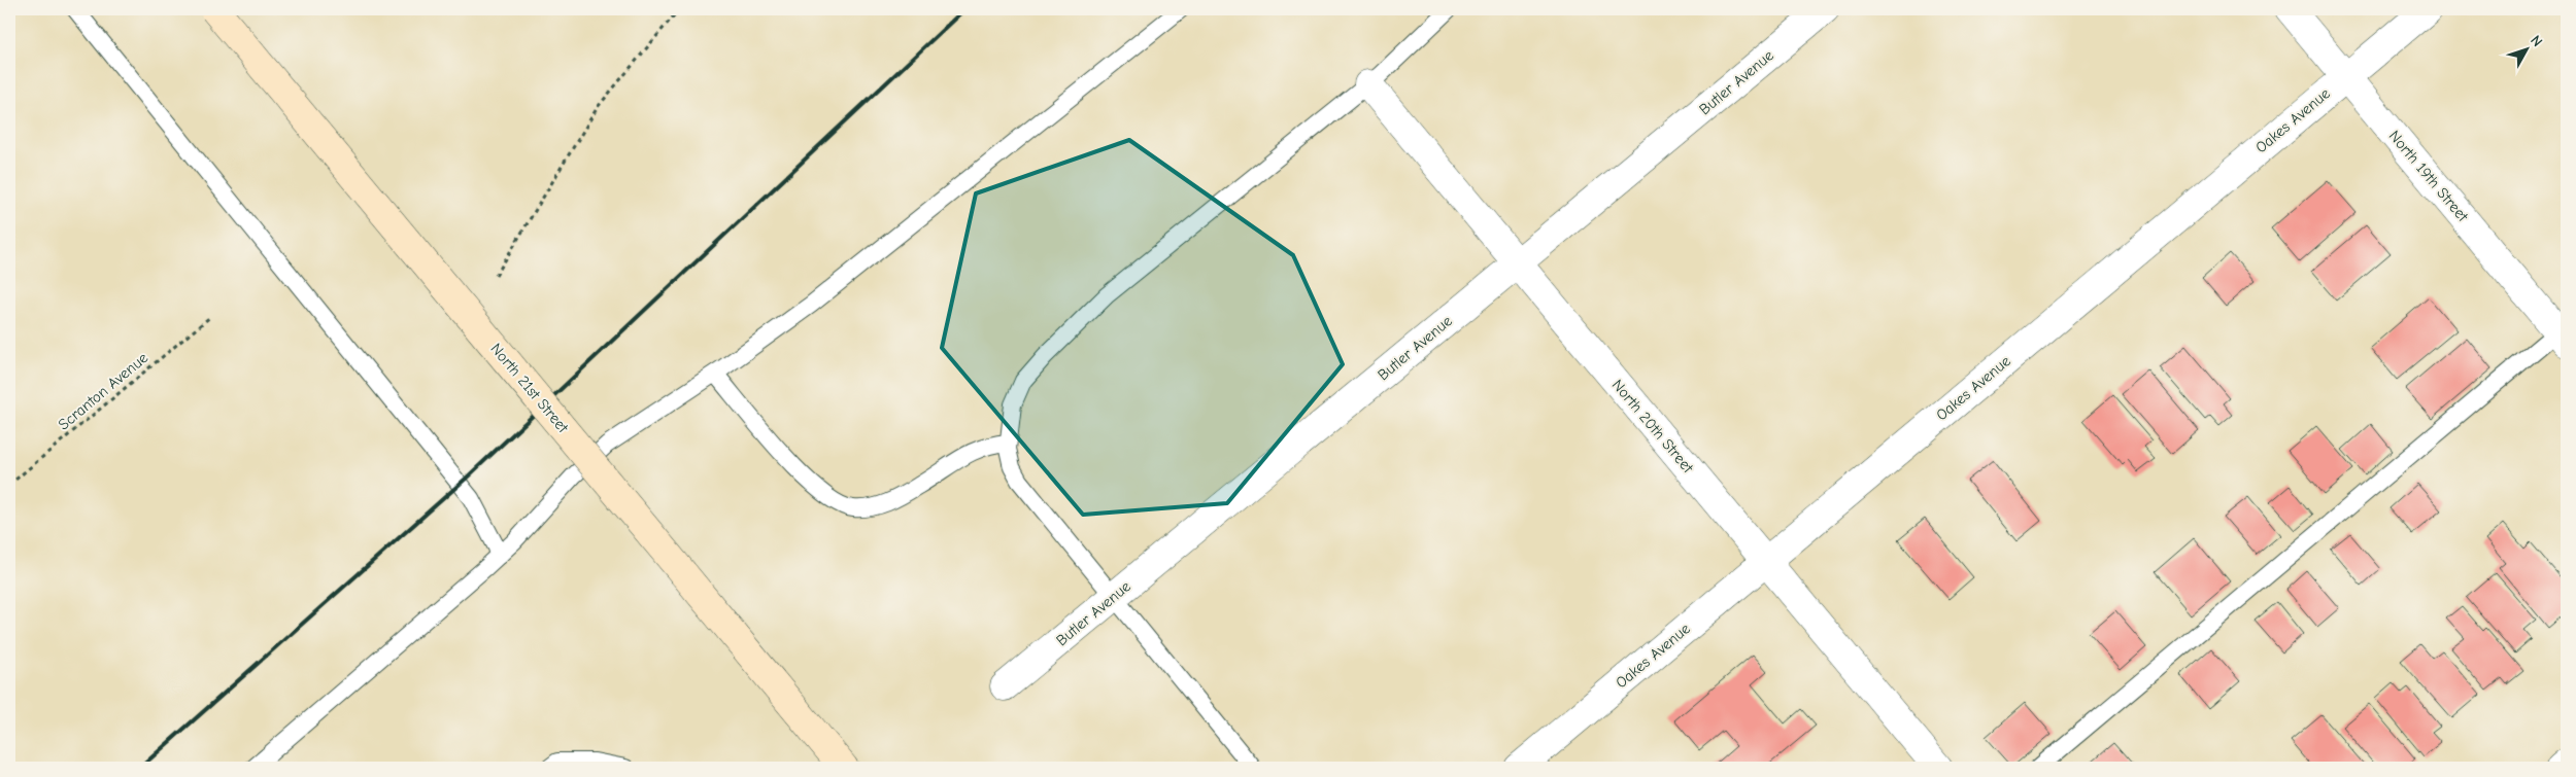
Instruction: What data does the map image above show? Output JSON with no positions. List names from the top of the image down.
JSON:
{
  "streets": {
    "street": [
      "Butler Avenue",
      "Oakes Avenue",
      "North 19th Street",
      "North 21st Street",
      "North 20th Street"
    ],
    "path": ["Scranton Avenue"]
  },
  "crossings": [
    ["Butler Avenue", "North 20th Street"],
    ["Oakes Avenue", "North 19th Street"],
    ["Oakes Avenue", "North 20th Street"]
  ],
  "north": "top right"
}
